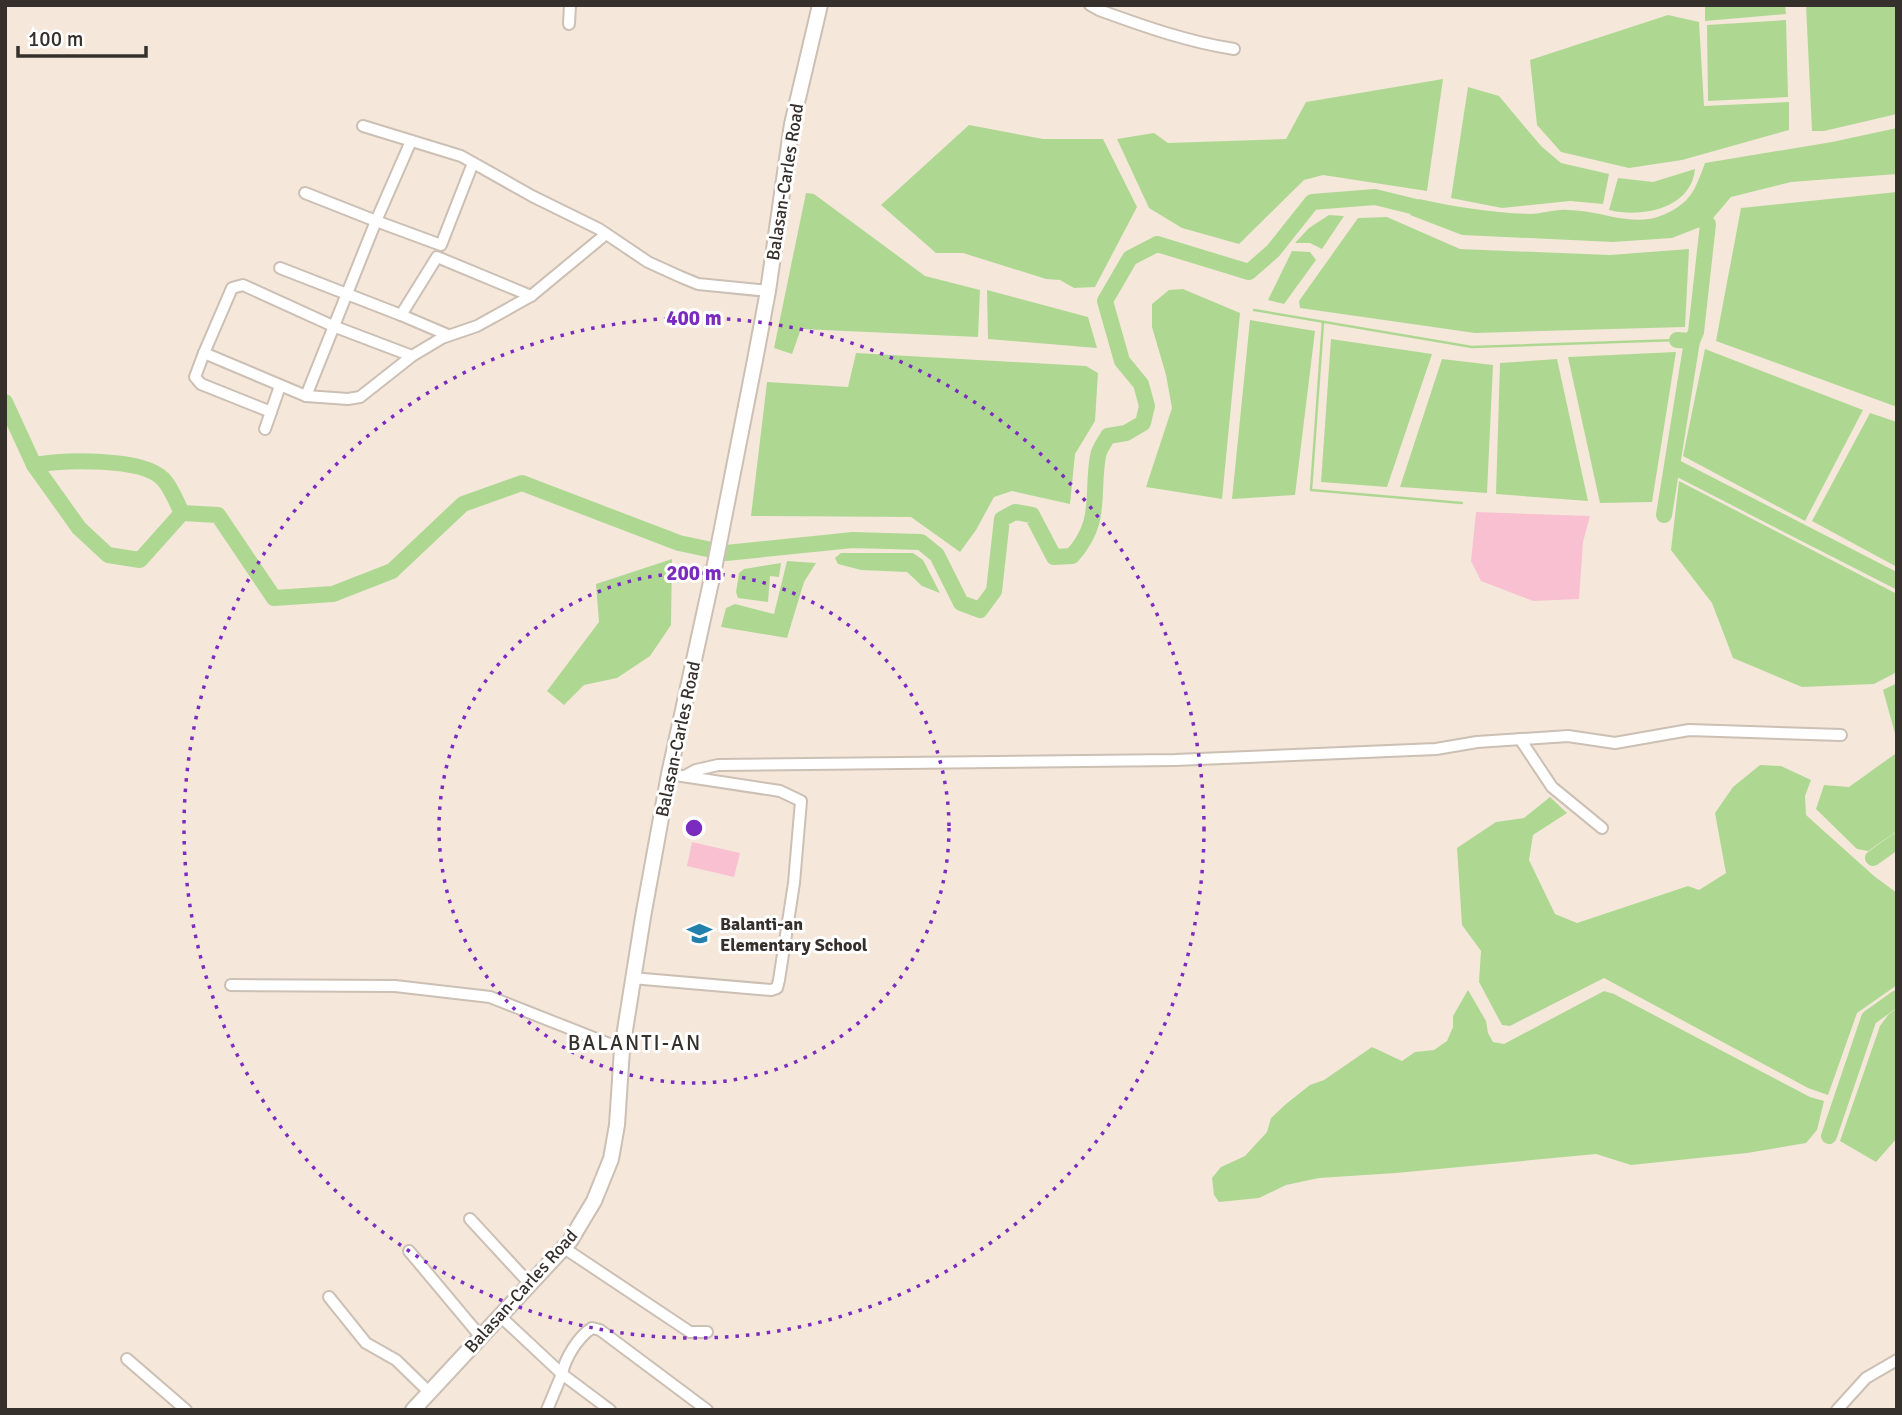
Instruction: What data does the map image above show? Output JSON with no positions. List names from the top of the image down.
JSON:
{
  "streets": {
    "main road": ["Balasan-Carles Road"]
  },
  "districts": ["BALANTI-AN"],
  "places": {
    "school or university": ["Balanti-an Elementary School"]
  },
  "scale_bar": "100 m",
  "rings": ["400 m", "200 m"]
}
